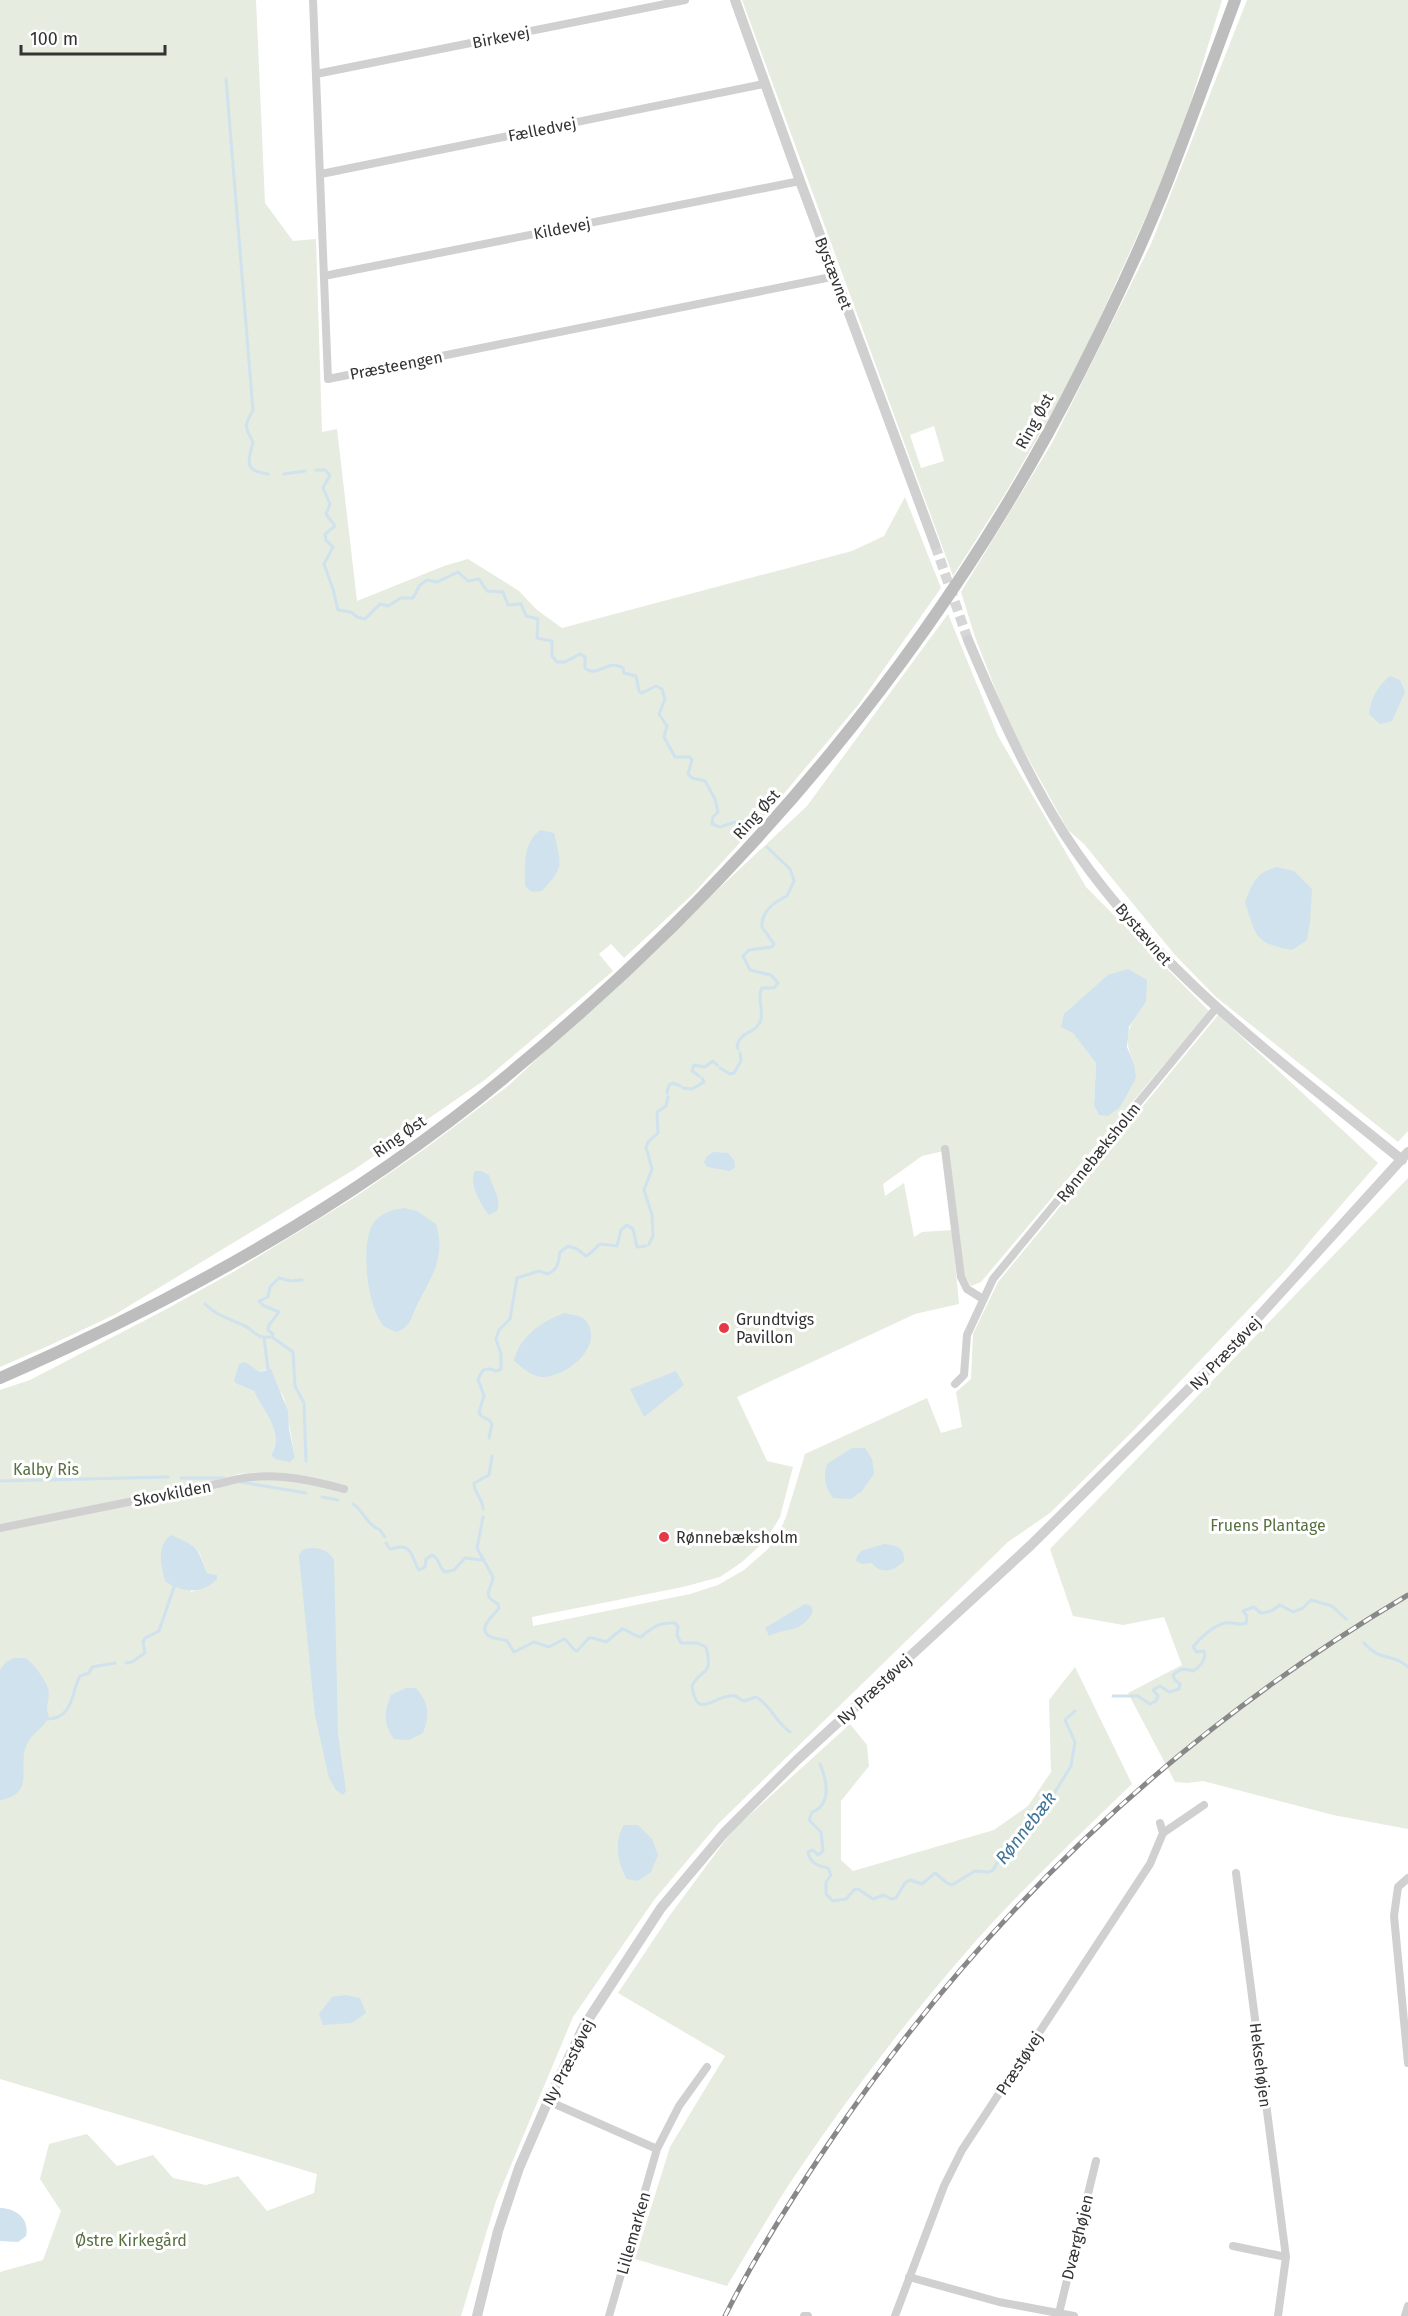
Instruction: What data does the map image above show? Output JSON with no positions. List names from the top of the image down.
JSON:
{
  "streets": {
    "main road": ["Ring Øst"],
    "street": [
      "Birkevej",
      "Fælledvej",
      "Kildevej",
      "Bystævnet",
      "Præsteengen",
      "Rønnebæksholm",
      "Ny Præstøvej",
      "Skovkilden",
      "Præstøvej",
      "Heksehøjen",
      "Lillemarken",
      "Dværghøjen"
    ]
  },
  "crossings": [
    ["Birkevej", "Præsteengen"],
    ["Fælledvej", "Bystævnet"],
    ["Fælledvej", "Præsteengen"],
    ["Kildevej", "Bystævnet"],
    ["Kildevej", "Præsteengen"],
    ["Bystævnet", "Præsteengen"],
    ["Bystævnet", "Rønnebæksholm"],
    ["Bystævnet", "Ny Præstøvej"]
  ],
  "water": ["Rønnebæk"],
  "parks": ["Kalby Ris", "Fruens Plantage", "Østre Kirkegård"],
  "places": ["Grundtvigs Pavillon", "Rønnebæksholm"],
  "scale_bar": "100 m"
}
